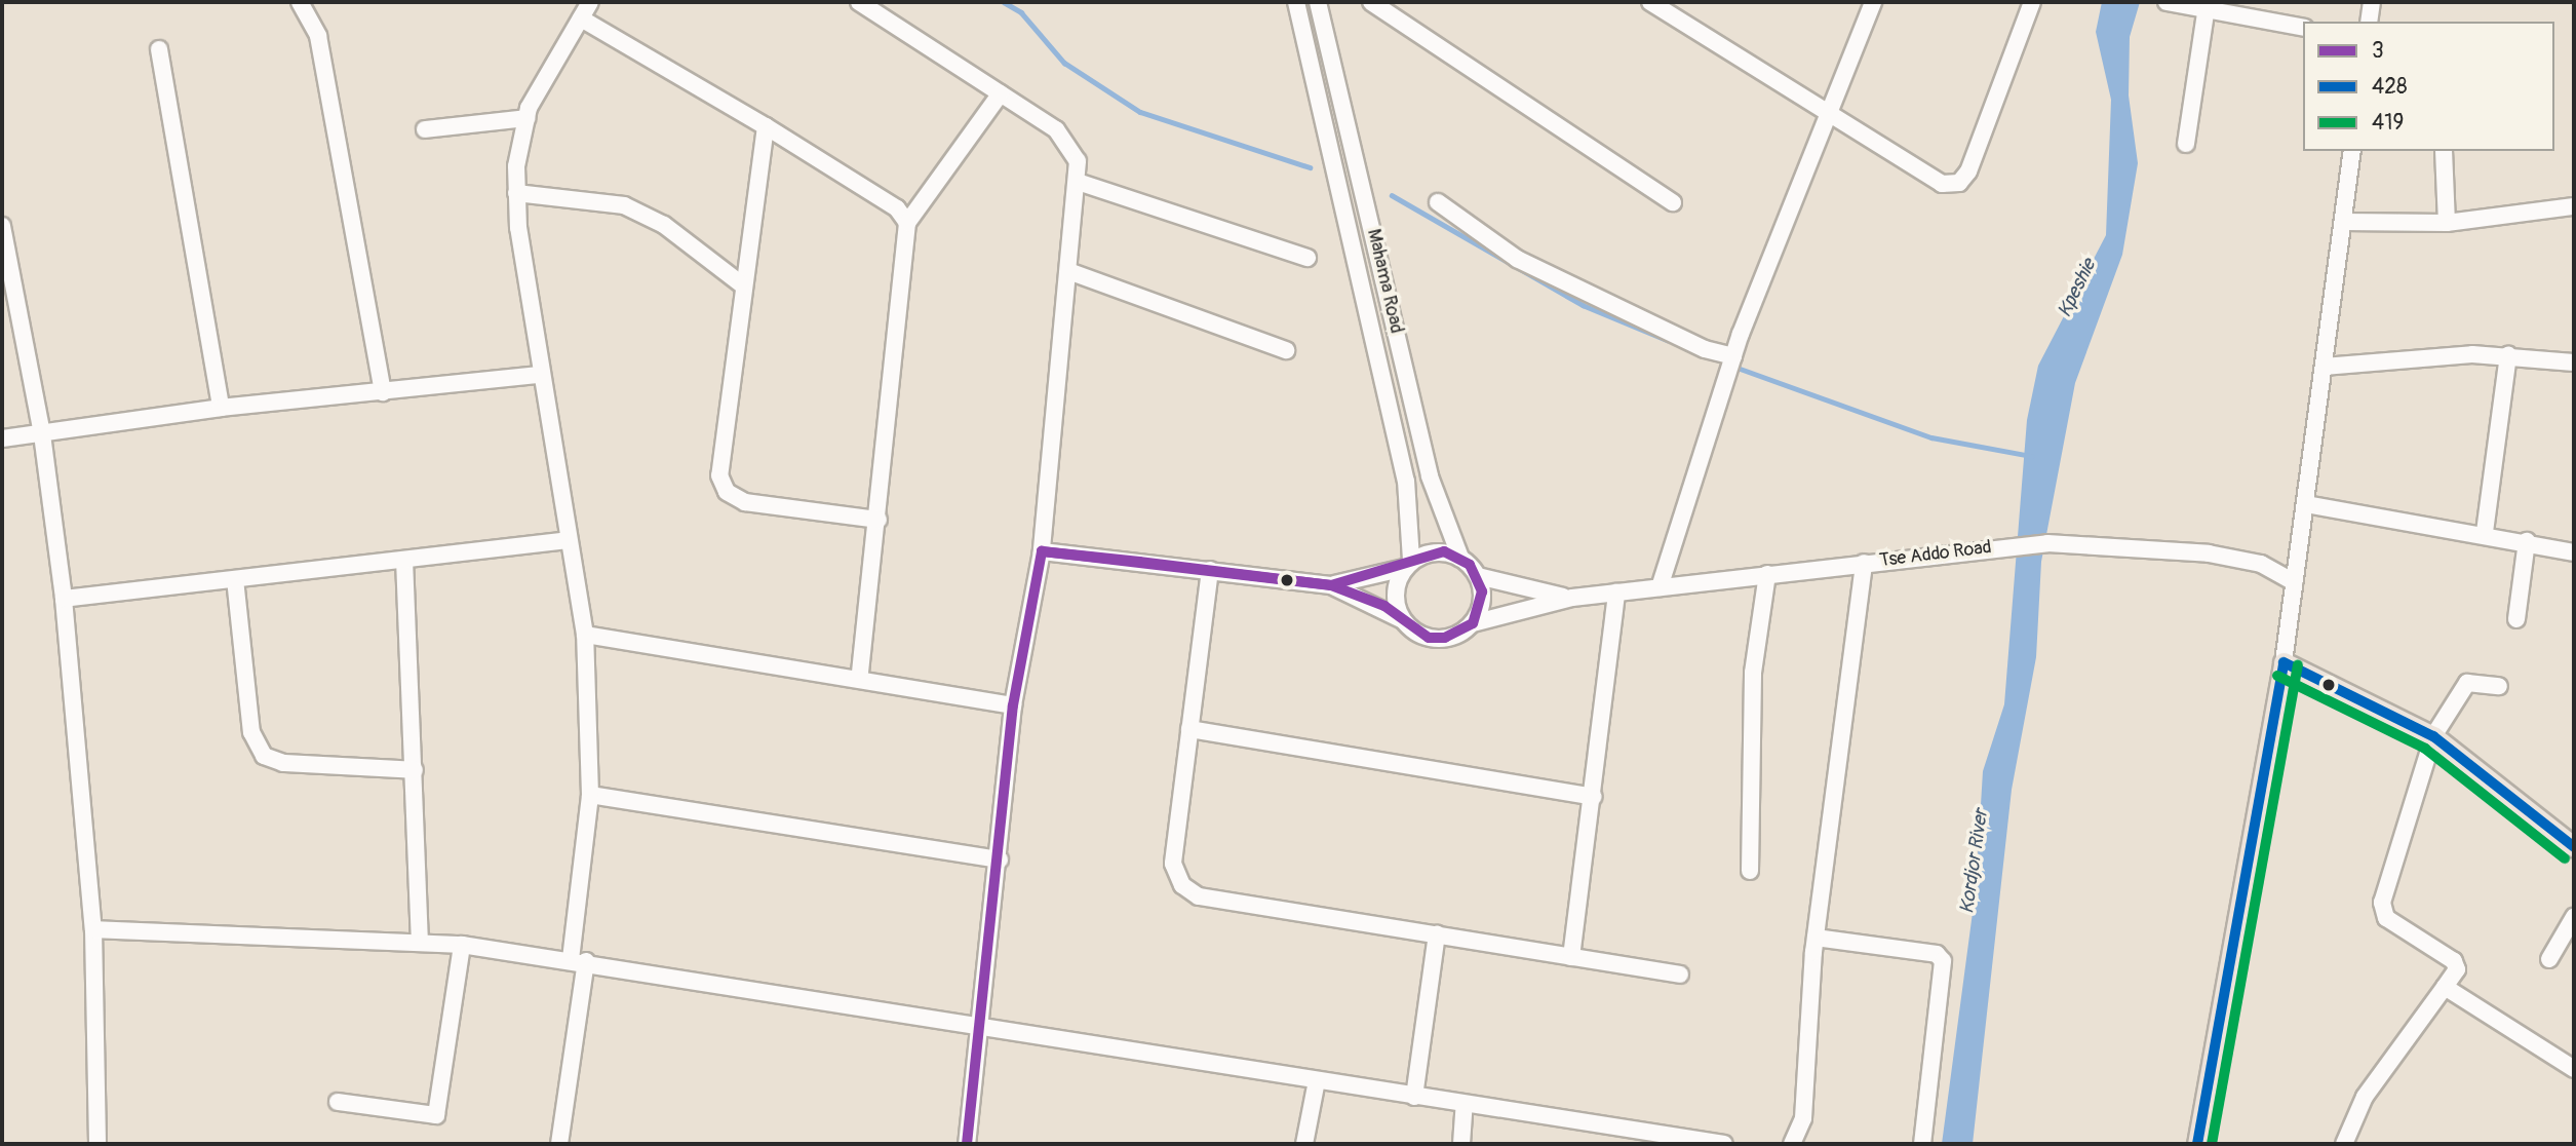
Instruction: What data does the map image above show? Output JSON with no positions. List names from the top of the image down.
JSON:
{
  "streets": {
    "street": ["Mahama Road", "Tse Addo Road"]
  },
  "crossings": [
    ["Mahama Road", "Tse Addo Road"]
  ],
  "water": ["Kpeshie", "Kordjor River"],
  "lines": ["transit line 3", "transit line 428", "transit line 419"],
  "legend": ["3", "428", "419"]
}
